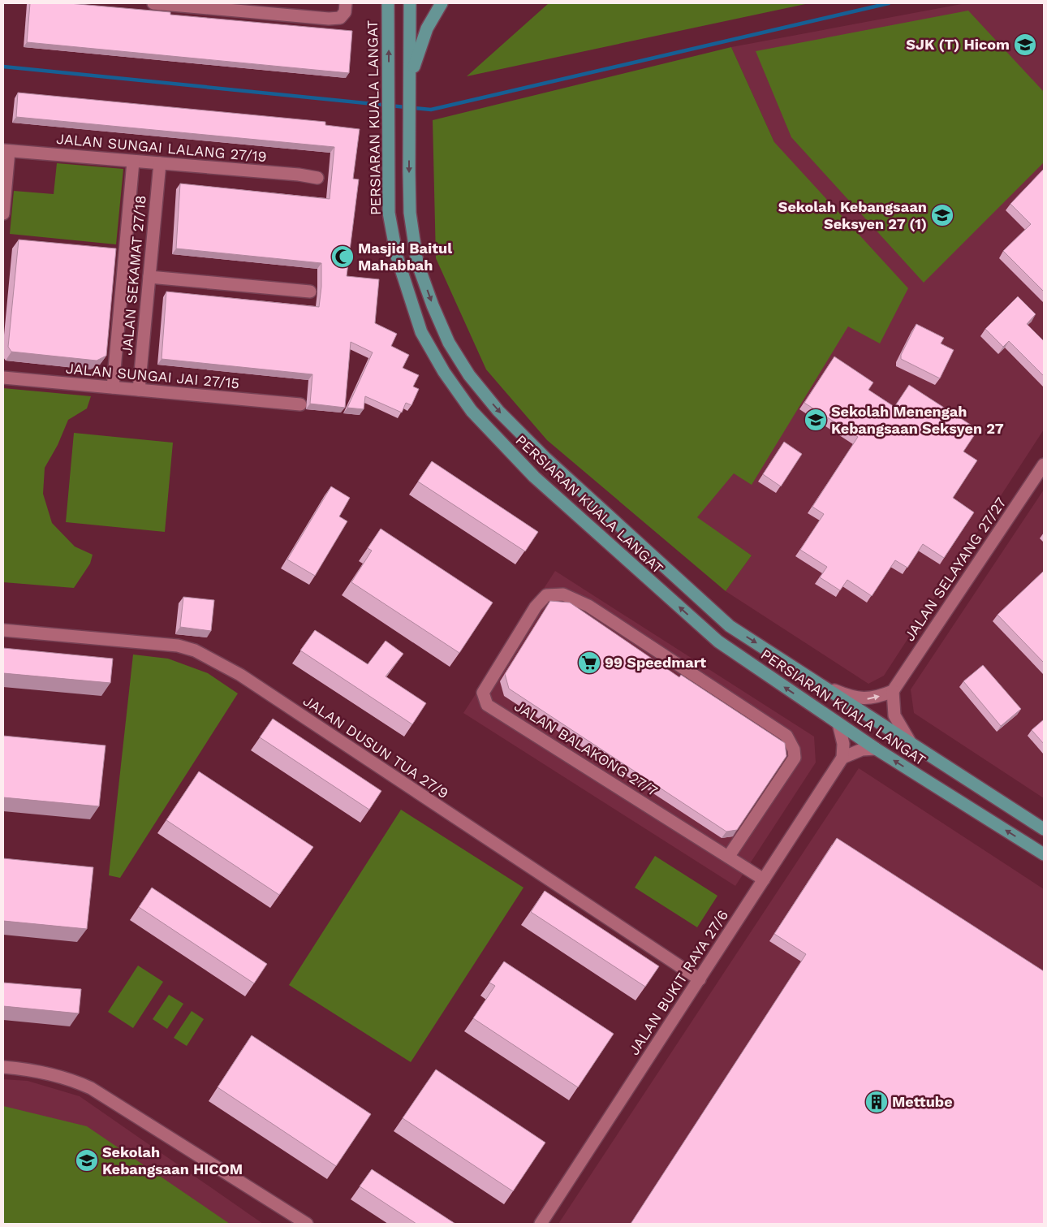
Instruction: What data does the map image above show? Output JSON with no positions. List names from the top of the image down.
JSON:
{
  "streets": {
    "main road": ["PERSIARAN KUALA LANGAT"],
    "street": [
      "JALAN SUNGAI LALANG 27/19",
      "JALAN SEKAMAT 27/18",
      "JALAN SUNGAI JAI 27/15",
      "JALAN SELAYANG 27/27",
      "JALAN DUSUN TUA 27/9",
      "JALAN BALAKONG 27/7",
      "JALAN BUKIT RAYA 27/6"
    ]
  },
  "crossings": [
    ["JALAN SUNGAI LALANG 27/19", "JALAN SEKAMAT 27/18"],
    ["JALAN SEKAMAT 27/18", "JALAN SUNGAI JAI 27/15"],
    ["JALAN DUSUN TUA 27/9", "JALAN BUKIT RAYA 27/6"],
    ["JALAN BALAKONG 27/7", "JALAN BUKIT RAYA 27/6"]
  ],
  "places": {
    "school or university": [
      "SJK (T) Hicom",
      "Sekolah Kebangsaan Seksyen 27 (1)",
      "Sekolah Menengah Kebangsaan Seksyen 27",
      "Sekolah Kebangsaan HICOM"
    ],
    "mosque": ["Masjid Baitul Mahabbah"],
    "supermarket": ["99 Speedmart"],
    "building": ["Mettube"]
  }
}
